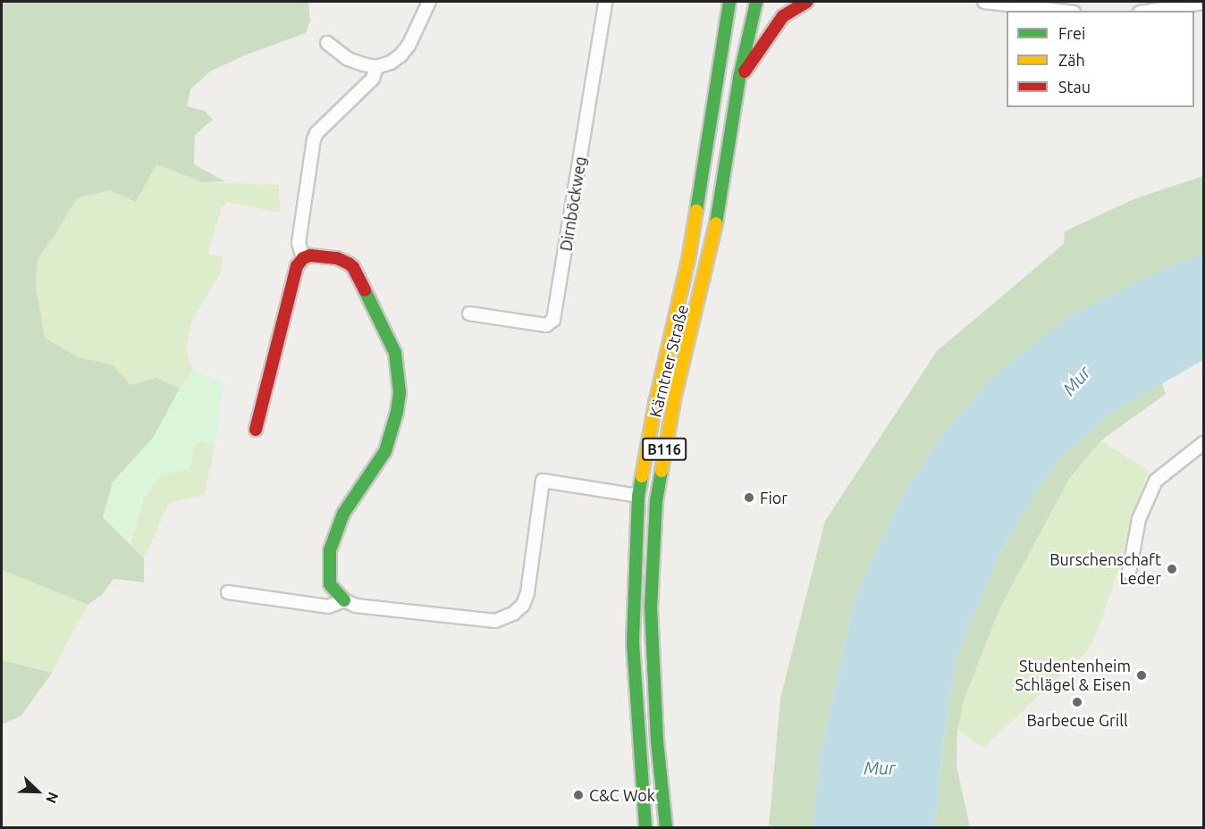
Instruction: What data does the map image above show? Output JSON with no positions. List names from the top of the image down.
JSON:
{
  "streets": {
    "main road": ["Kärntner Straße", "B116"],
    "street": ["Dirnböckweg"]
  },
  "water": ["Mur"],
  "places": [
    "Fior",
    "Burschenschaft Leder",
    "Studentenheim Schlägel & Eisen",
    "Barbecue Grill",
    "C&C Wok"
  ],
  "legend": ["Frei", "Zäh", "Stau"],
  "north": "bottom right"
}
